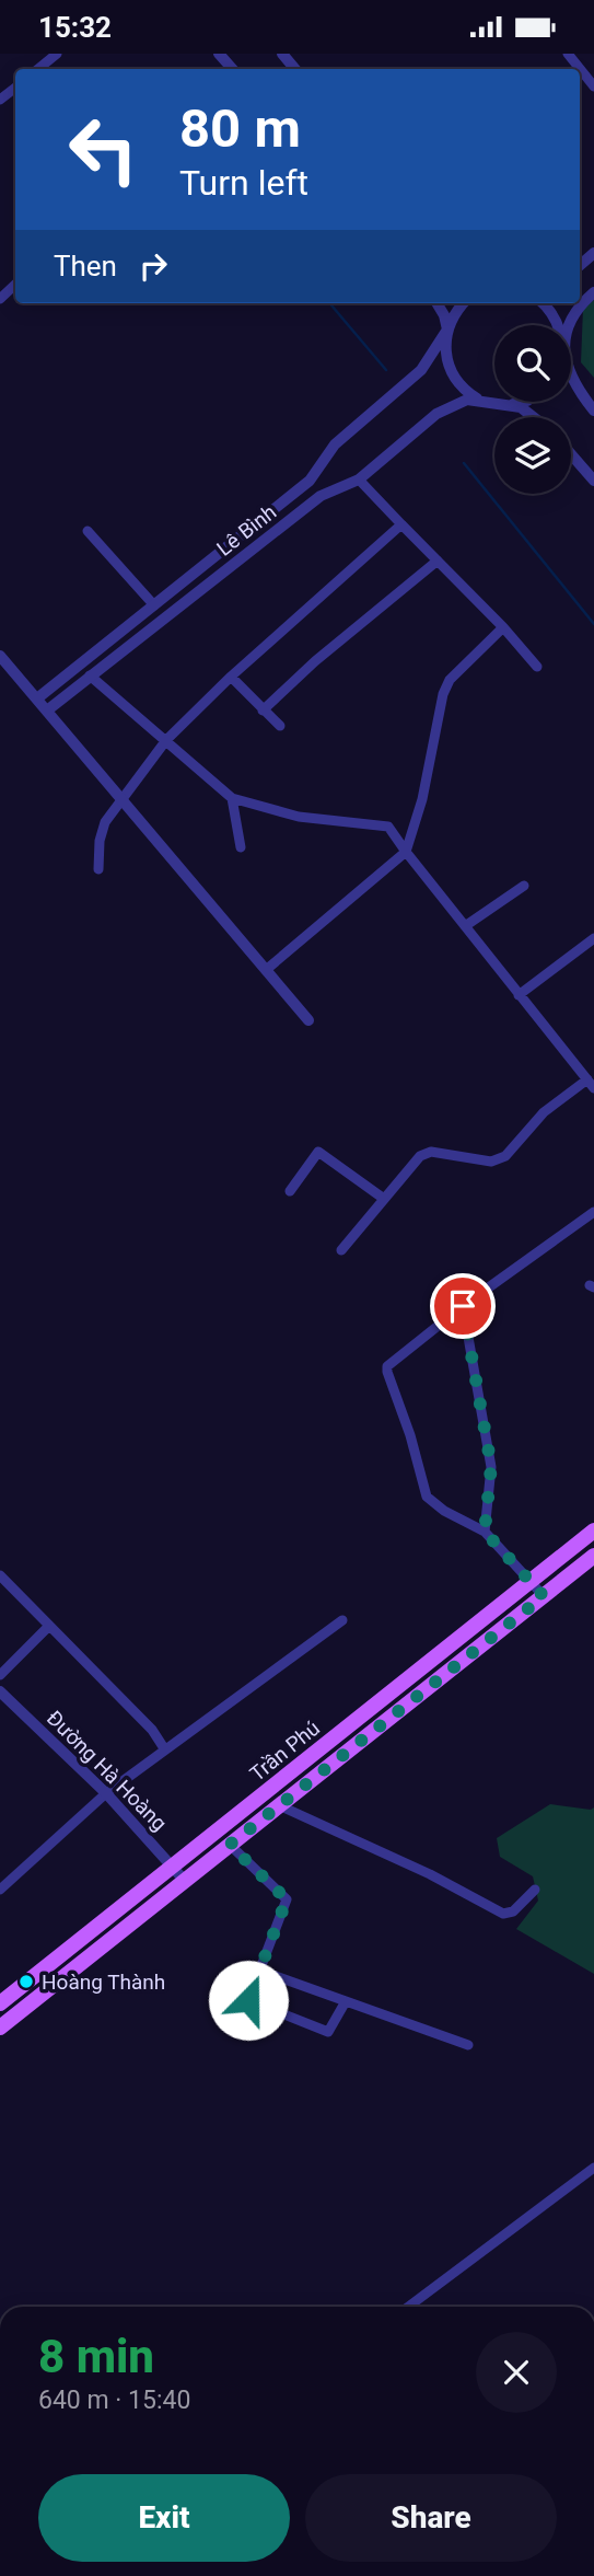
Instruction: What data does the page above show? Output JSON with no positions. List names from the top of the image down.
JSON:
{
  "streets": {
    "main road": ["Trần Phú"],
    "street": ["Lê Bình", "Đường Hà Hoàng"]
  },
  "crossings": [
    ["Trần Phú", "Đường Hà Hoàng"]
  ],
  "places": ["Hoàng Thành"],
  "page": {
    "status": "15:32",
    "turn": ["80 m", "Turn left"],
    "then": "Then",
    "heading": ["8 min", "640 m · 15:40"],
    "buttons": ["Exit", "Share"]
  }
}
